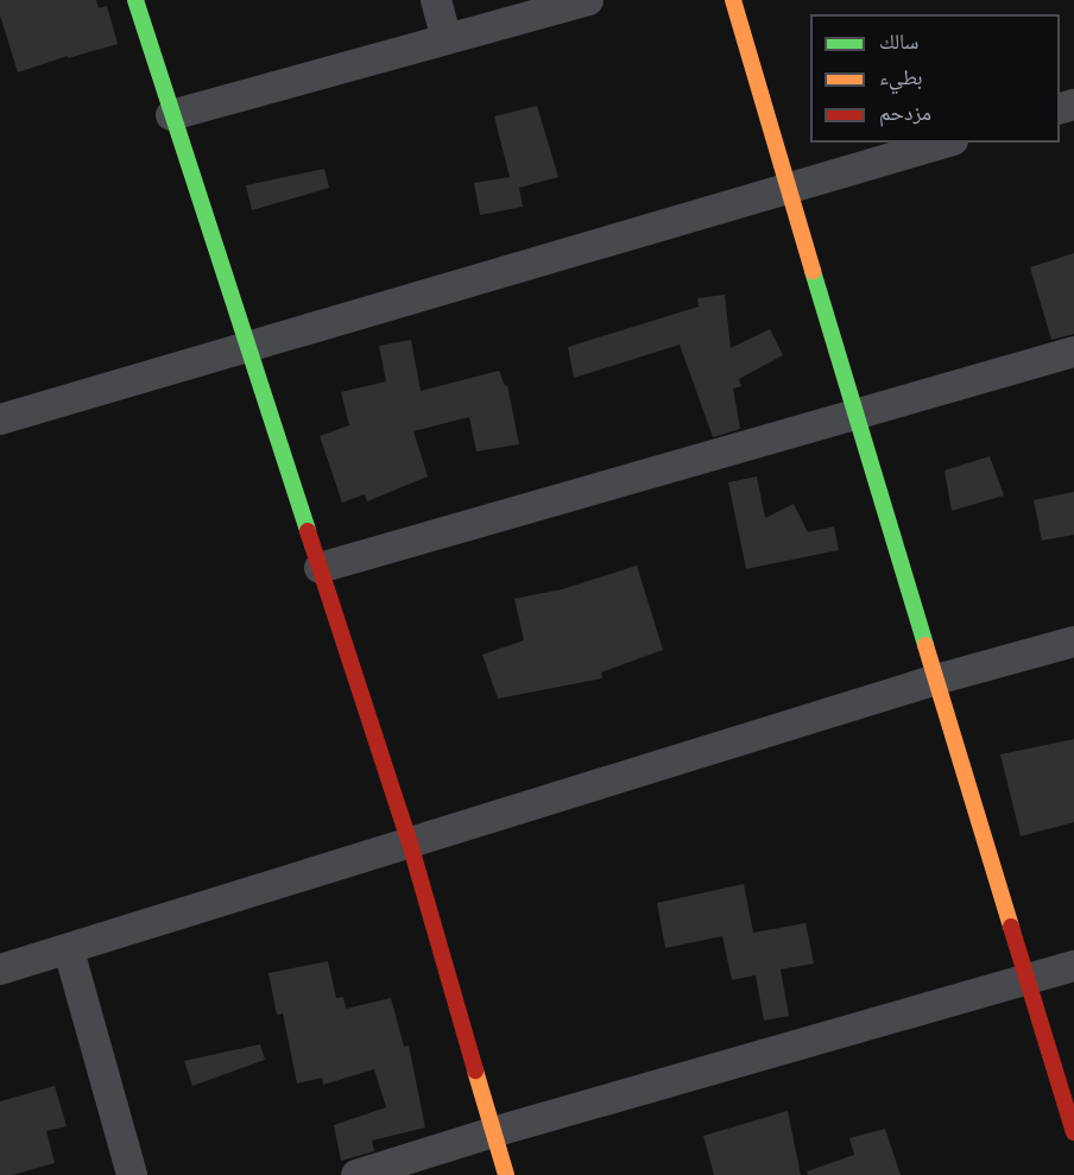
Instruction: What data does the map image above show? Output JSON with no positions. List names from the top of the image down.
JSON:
{
  "legend": ["سالك", "بطيء", "مزدحم"]
}
